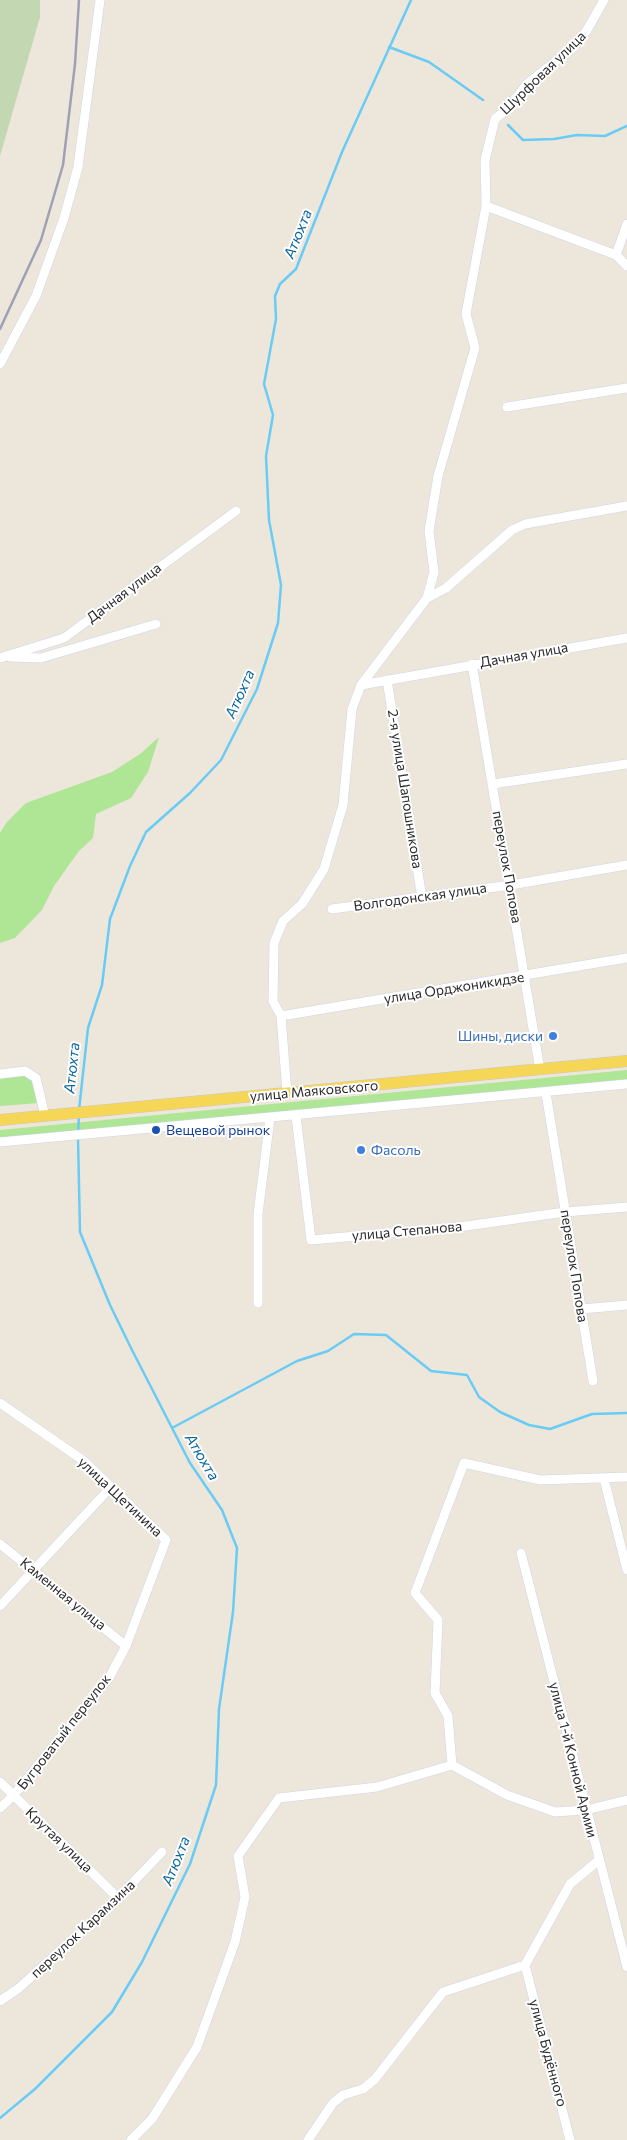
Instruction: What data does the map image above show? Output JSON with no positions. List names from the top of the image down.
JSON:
{
  "streets": {
    "main road": ["улица Маяковского"],
    "street": [
      "Шурфовая улица",
      "Дачная улица",
      "2-я улица Шапошникова",
      "переулок Попова",
      "Волгодонская улица",
      "улица Орджоникидзе",
      "улица Степанова",
      "улица Щетинина",
      "Каменная улица",
      "Бугроватый переулок",
      "улица 1-й Конной Армии",
      "Крутая улица",
      "переулок Карамзина",
      "улица Будённого"
    ]
  },
  "crossings": [
    ["Дачная улица", "2-я улица Шапошникова"],
    ["Дачная улица", "переулок Попова"],
    ["2-я улица Шапошникова", "Волгодонская улица"],
    ["переулок Попова", "Волгодонская улица"],
    ["переулок Попова", "улица Орджоникидзе"],
    ["переулок Попова", "улица Маяковского"],
    ["переулок Попова", "улица Степанова"],
    ["улица Маяковского", "улица Степанова"],
    ["улица Щетинина", "Бугроватый переулок"],
    ["Каменная улица", "Бугроватый переулок"],
    ["Бугроватый переулок", "Крутая улица"],
    ["Крутая улица", "переулок Карамзина"]
  ],
  "water": ["Атюхта"],
  "places": ["Шины, диски", "Вещевой рынок", "Фасоль"]
}
